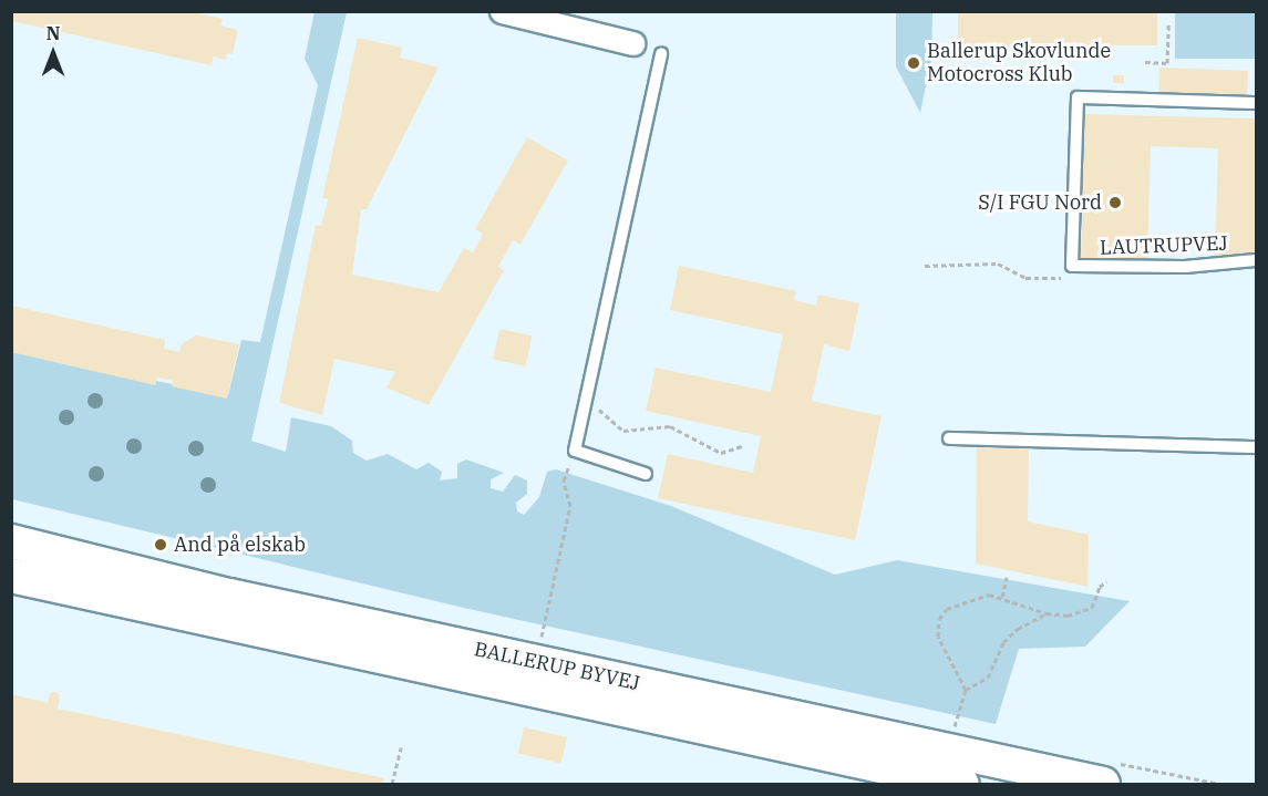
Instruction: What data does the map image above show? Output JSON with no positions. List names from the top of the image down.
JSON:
{
  "streets": {
    "main road": ["BALLERUP BYVEJ"],
    "lane": ["LAUTRUPVEJ"]
  },
  "places": ["Ballerup Skovlunde Motocross Klub", "S/I FGU Nord", "And på elskab"],
  "north": "top"
}
